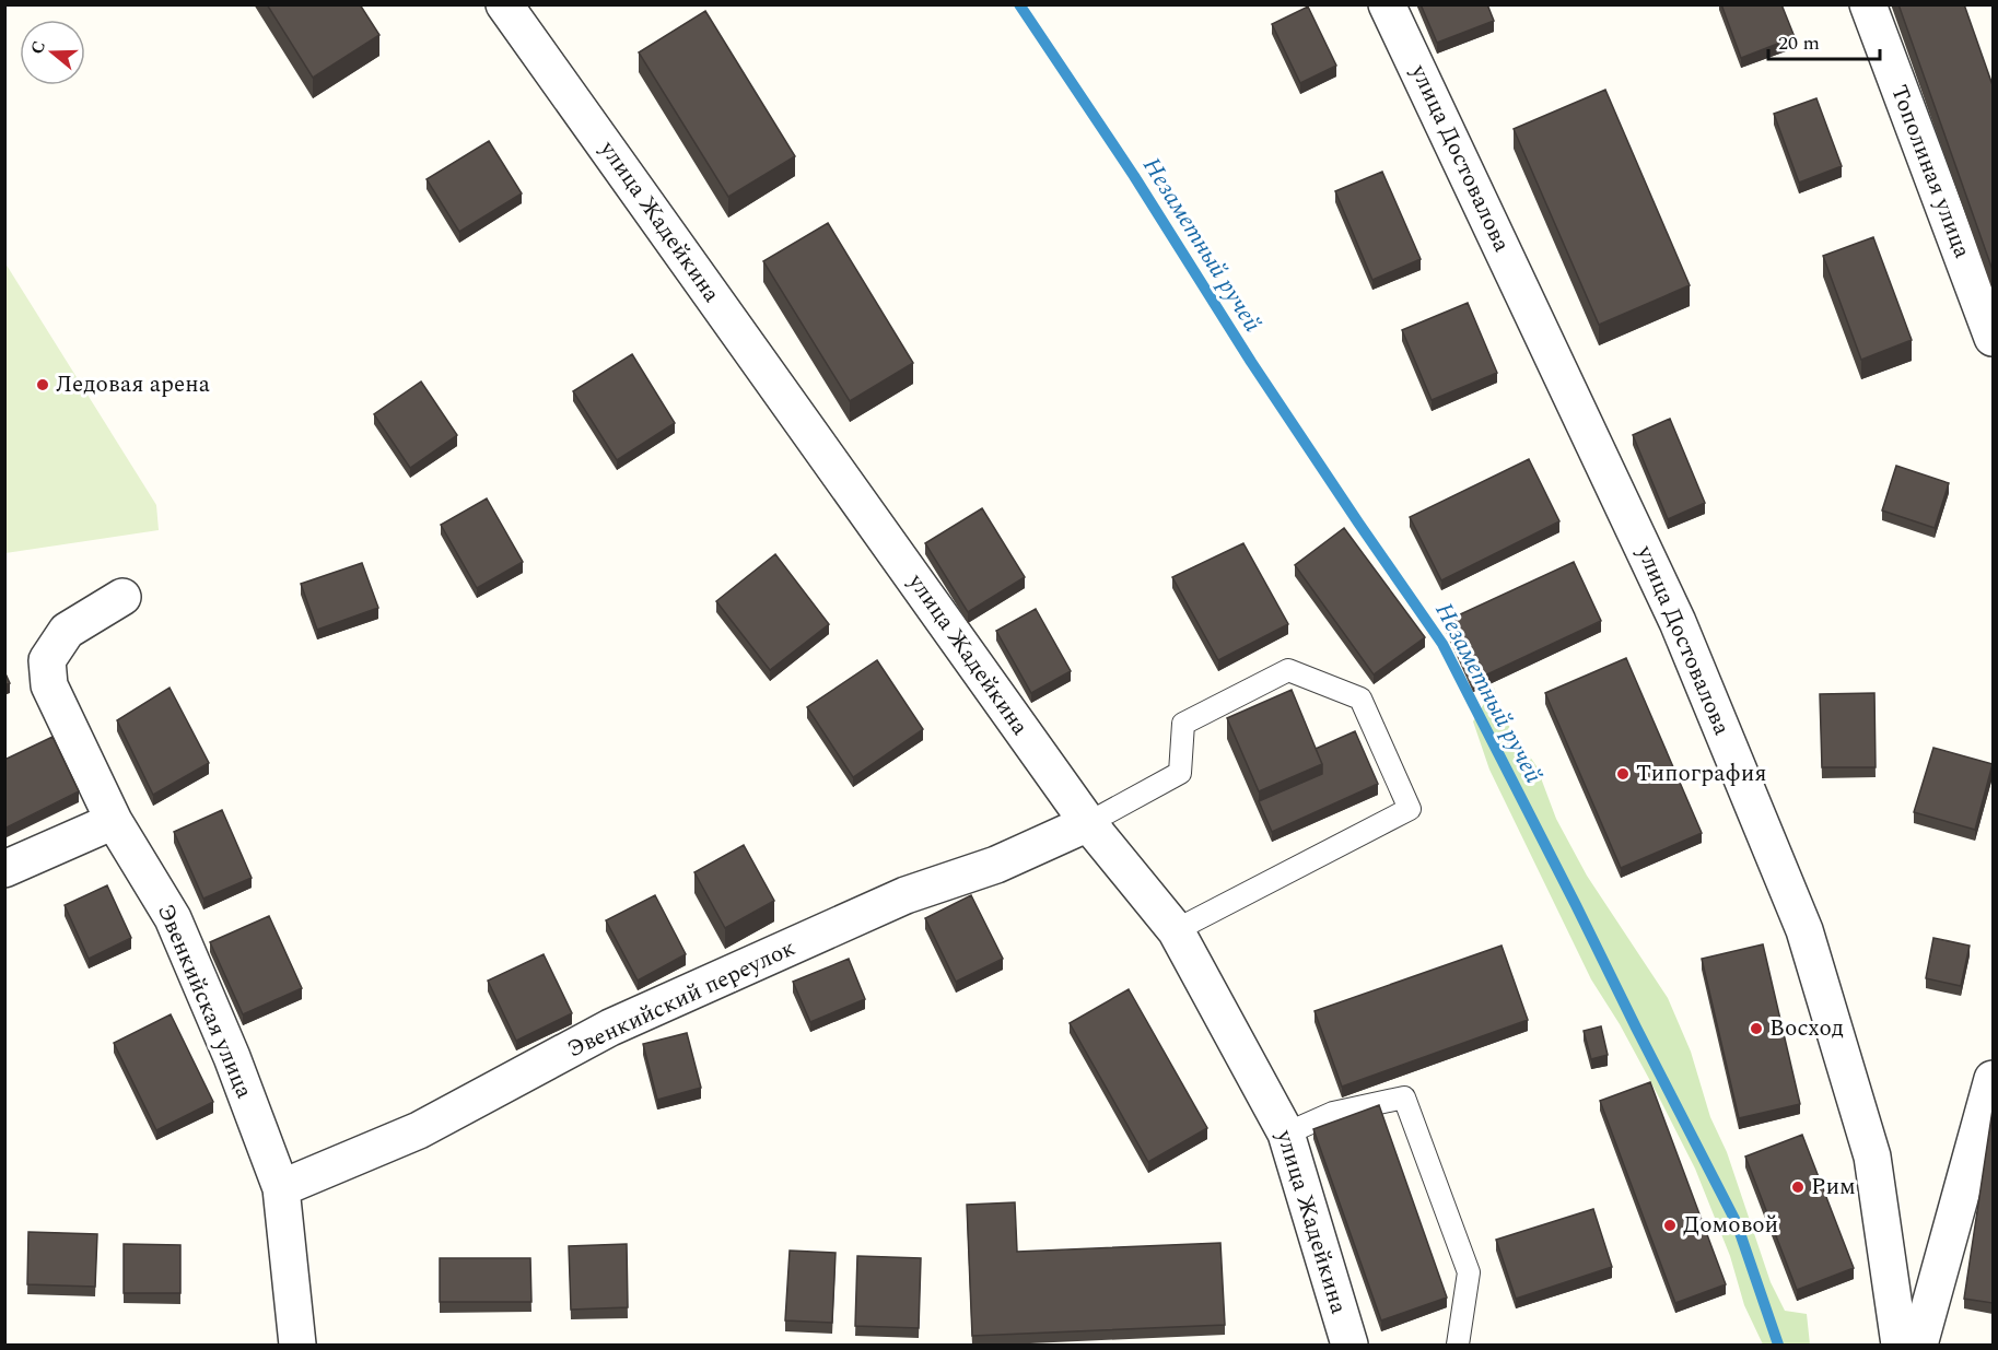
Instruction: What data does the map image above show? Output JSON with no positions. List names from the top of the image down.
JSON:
{
  "streets": {
    "street": [
      "улица Достовалова",
      "Тополиная улица",
      "улица Жадейкина",
      "Эвенкийский переулок",
      "Эвенкийская улица"
    ]
  },
  "crossings": [
    ["улица Жадейкина", "Эвенкийский переулок"],
    ["Эвенкийский переулок", "Эвенкийская улица"]
  ],
  "water": ["Незаметный ручей"],
  "places": [
    "Ледовая арена",
    "Типография",
    "Восход",
    "Рим",
    "Домовой"
  ],
  "scale_bar": "20 m",
  "north": "left"
}
